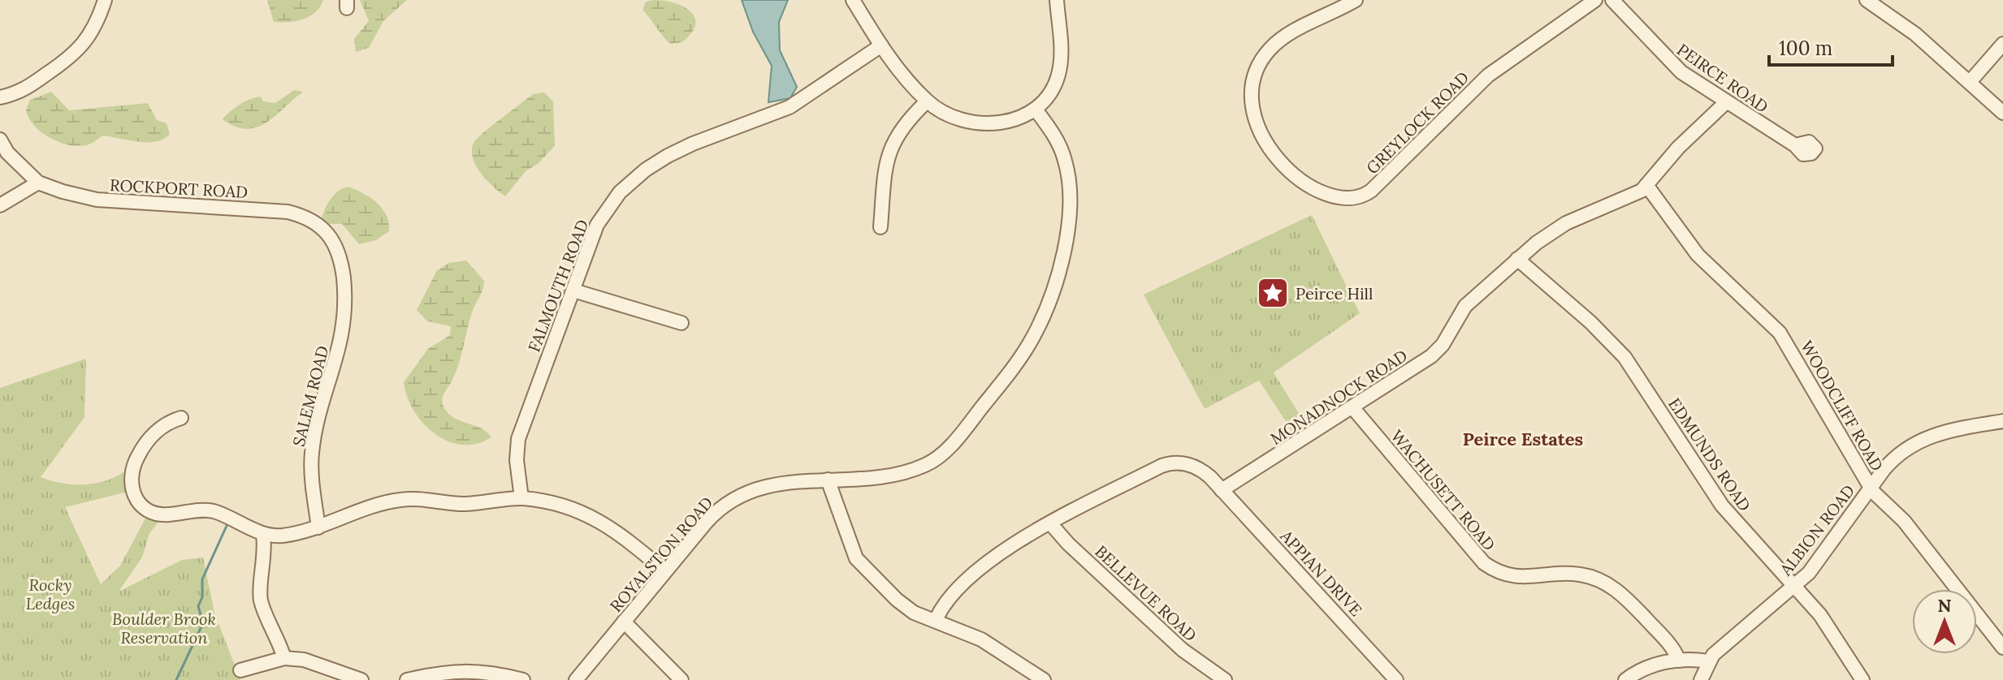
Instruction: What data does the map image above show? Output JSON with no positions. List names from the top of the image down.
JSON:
{
  "streets": {
    "street": [
      "PEIRCE ROAD",
      "GREYLOCK ROAD",
      "ROCKPORT ROAD",
      "FALMOUTH ROAD",
      "SALEM ROAD",
      "MONADNOCK ROAD",
      "WOODCLIFF ROAD",
      "EDMUNDS ROAD",
      "WACHUSETT ROAD",
      "ALBION ROAD",
      "ROYALSTON ROAD",
      "APPIAN DRIVE",
      "BELLEVUE ROAD"
    ]
  },
  "crossings": [
    ["PEIRCE ROAD", "MONADNOCK ROAD"],
    ["ROCKPORT ROAD", "SALEM ROAD"],
    ["MONADNOCK ROAD", "WOODCLIFF ROAD"],
    ["MONADNOCK ROAD", "EDMUNDS ROAD"],
    ["MONADNOCK ROAD", "WACHUSETT ROAD"],
    ["MONADNOCK ROAD", "APPIAN DRIVE"],
    ["WOODCLIFF ROAD", "ALBION ROAD"],
    ["EDMUNDS ROAD", "ALBION ROAD"]
  ],
  "districts": ["Peirce Estates"],
  "parks": ["Rocky Ledges", "Boulder Brook Reservation"],
  "places": {
    "place": ["Peirce Hill"]
  },
  "scale_bar": "100 m",
  "north": "top"
}
